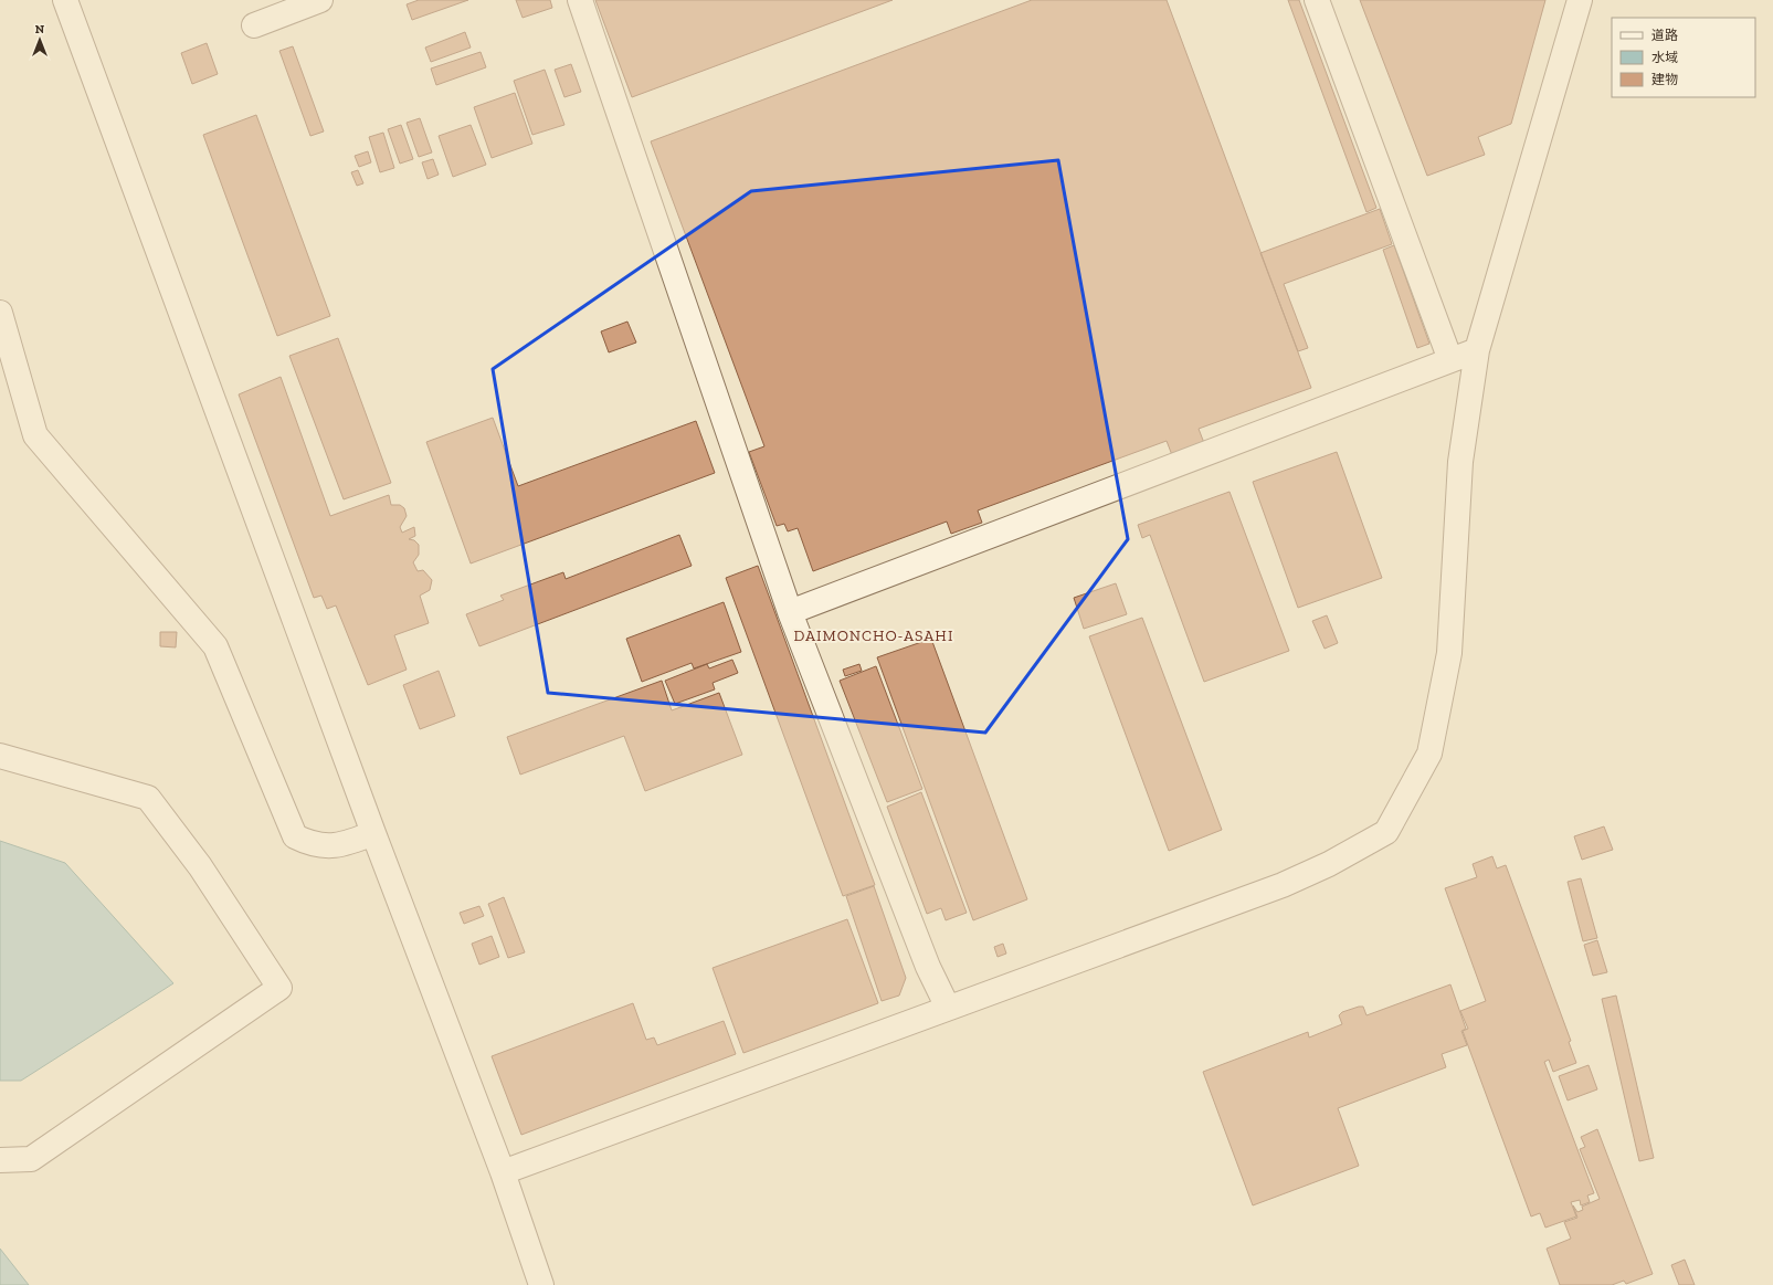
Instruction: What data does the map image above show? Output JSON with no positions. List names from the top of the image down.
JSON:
{
  "districts": ["DAIMONCHO-ASAHI"],
  "legend": ["道路", "水域", "建物"],
  "north": "top"
}
